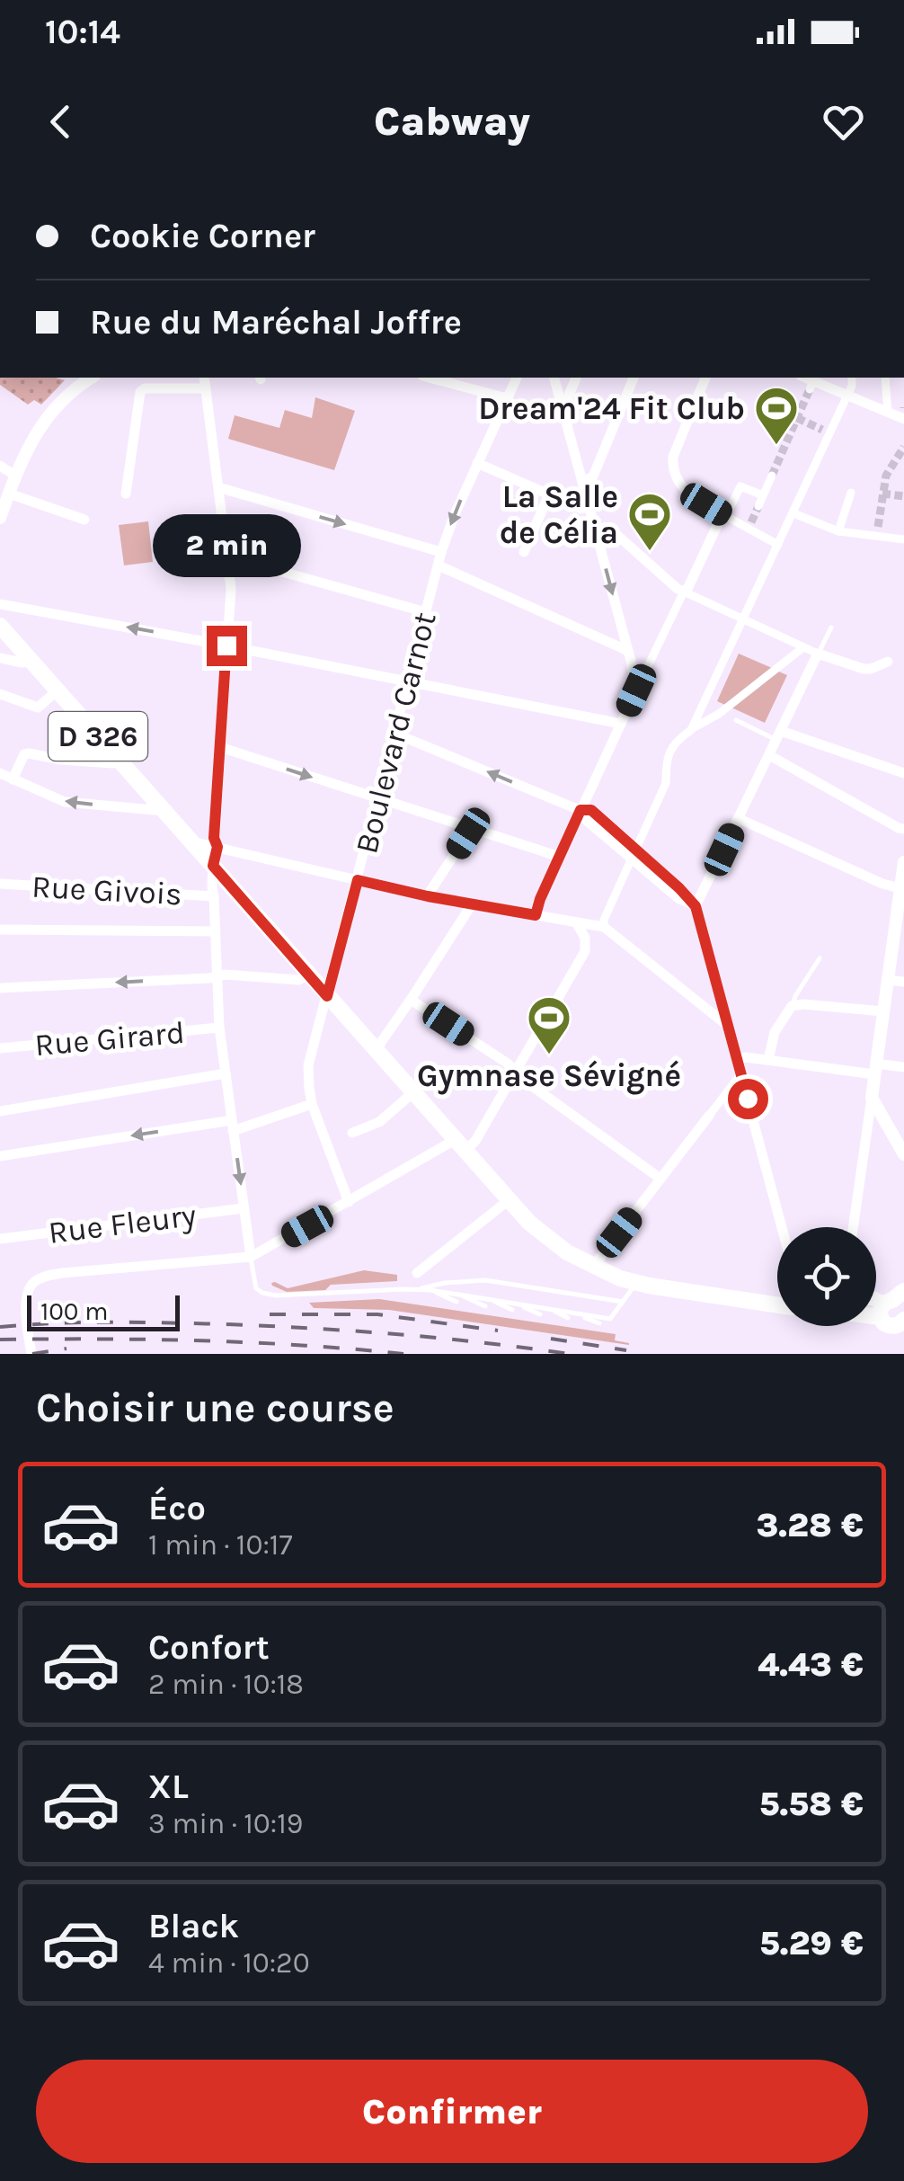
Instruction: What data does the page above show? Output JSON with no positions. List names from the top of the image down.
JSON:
{
  "streets": {
    "main road": ["D 326"],
    "street": [
      "Boulevard Carnot",
      "Rue Givois",
      "Rue Girard",
      "Rue Fleury"
    ]
  },
  "crossings": [
    ["Boulevard Carnot", "D 326"]
  ],
  "places": {
    "sports": ["Dream'24 Fit Club", "La Salle de Célia", "Gymnase Sévigné"]
  },
  "scale_bar": "100 m",
  "page": {
    "status": "10:14",
    "header": "Cabway",
    "banner": ["Cookie Corner", "Rue du Maréchal Joffre"],
    "bubble": "2 min",
    "scale": "100 m",
    "heading": "Choisir une course",
    "list": [
      {
        "name": "Éco",
        "note": "1 min · 10:17",
        "value": "3.28 €"
      },
      {
        "name": "Confort",
        "note": "2 min · 10:18",
        "value": "4.43 €"
      },
      {
        "name": "XL",
        "note": "3 min · 10:19",
        "value": "5.58 €"
      },
      {
        "name": "Black",
        "note": "4 min · 10:20",
        "value": "5.29 €"
      }
    ],
    "buttons": "Confirmer"
  }
}
